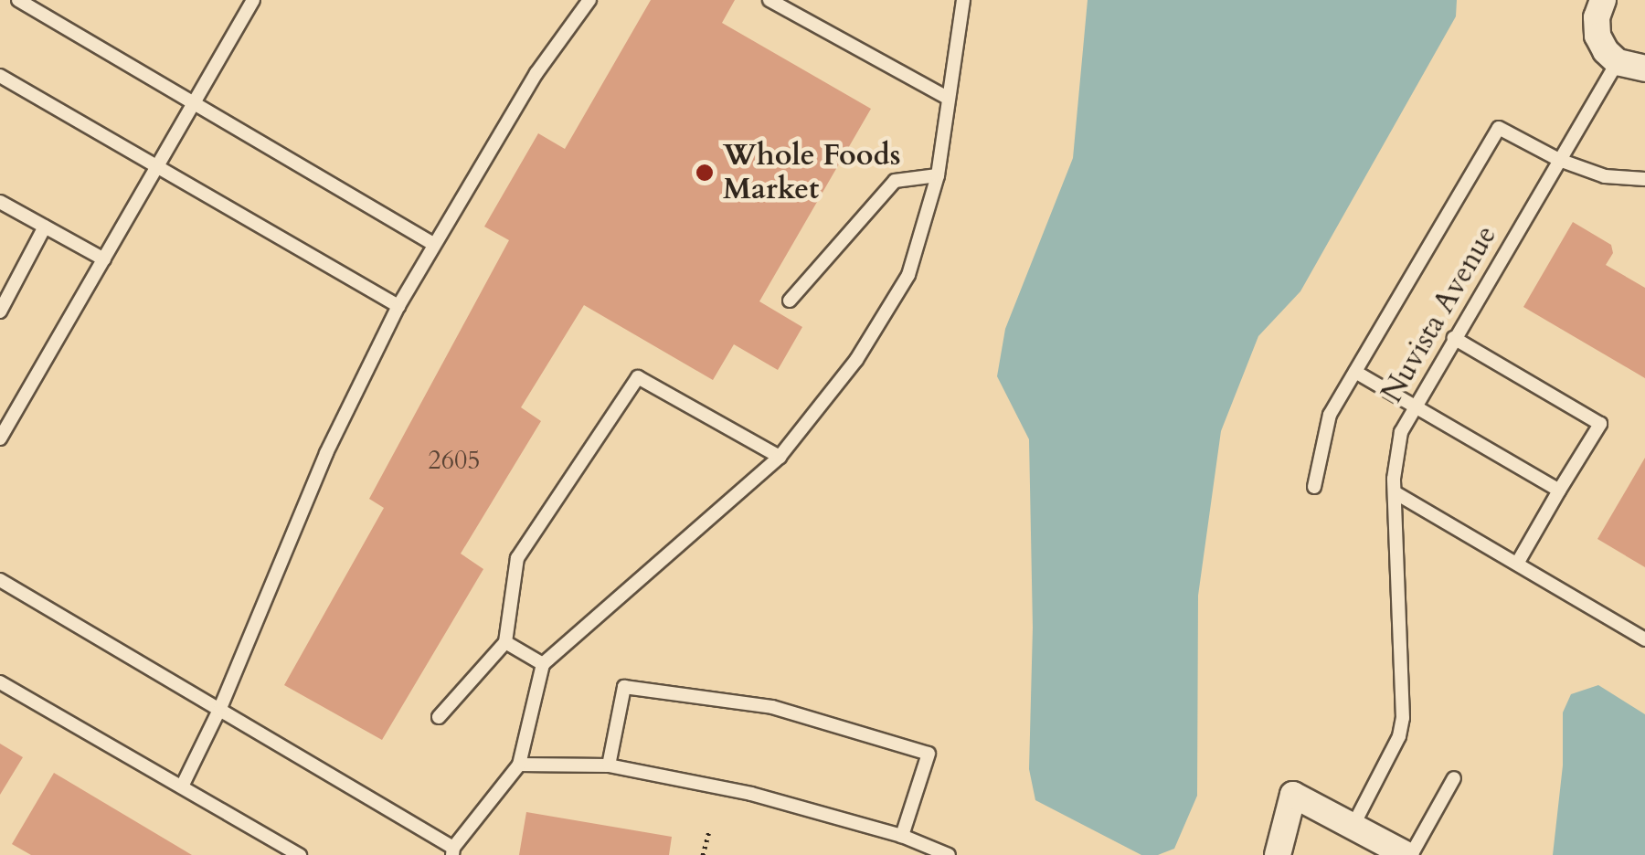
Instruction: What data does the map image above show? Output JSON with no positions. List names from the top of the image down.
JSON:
{
  "streets": {
    "lane": ["Nuvista Avenue"]
  },
  "places": ["Whole Foods Market"],
  "house_numbers": ["2605"]
}
